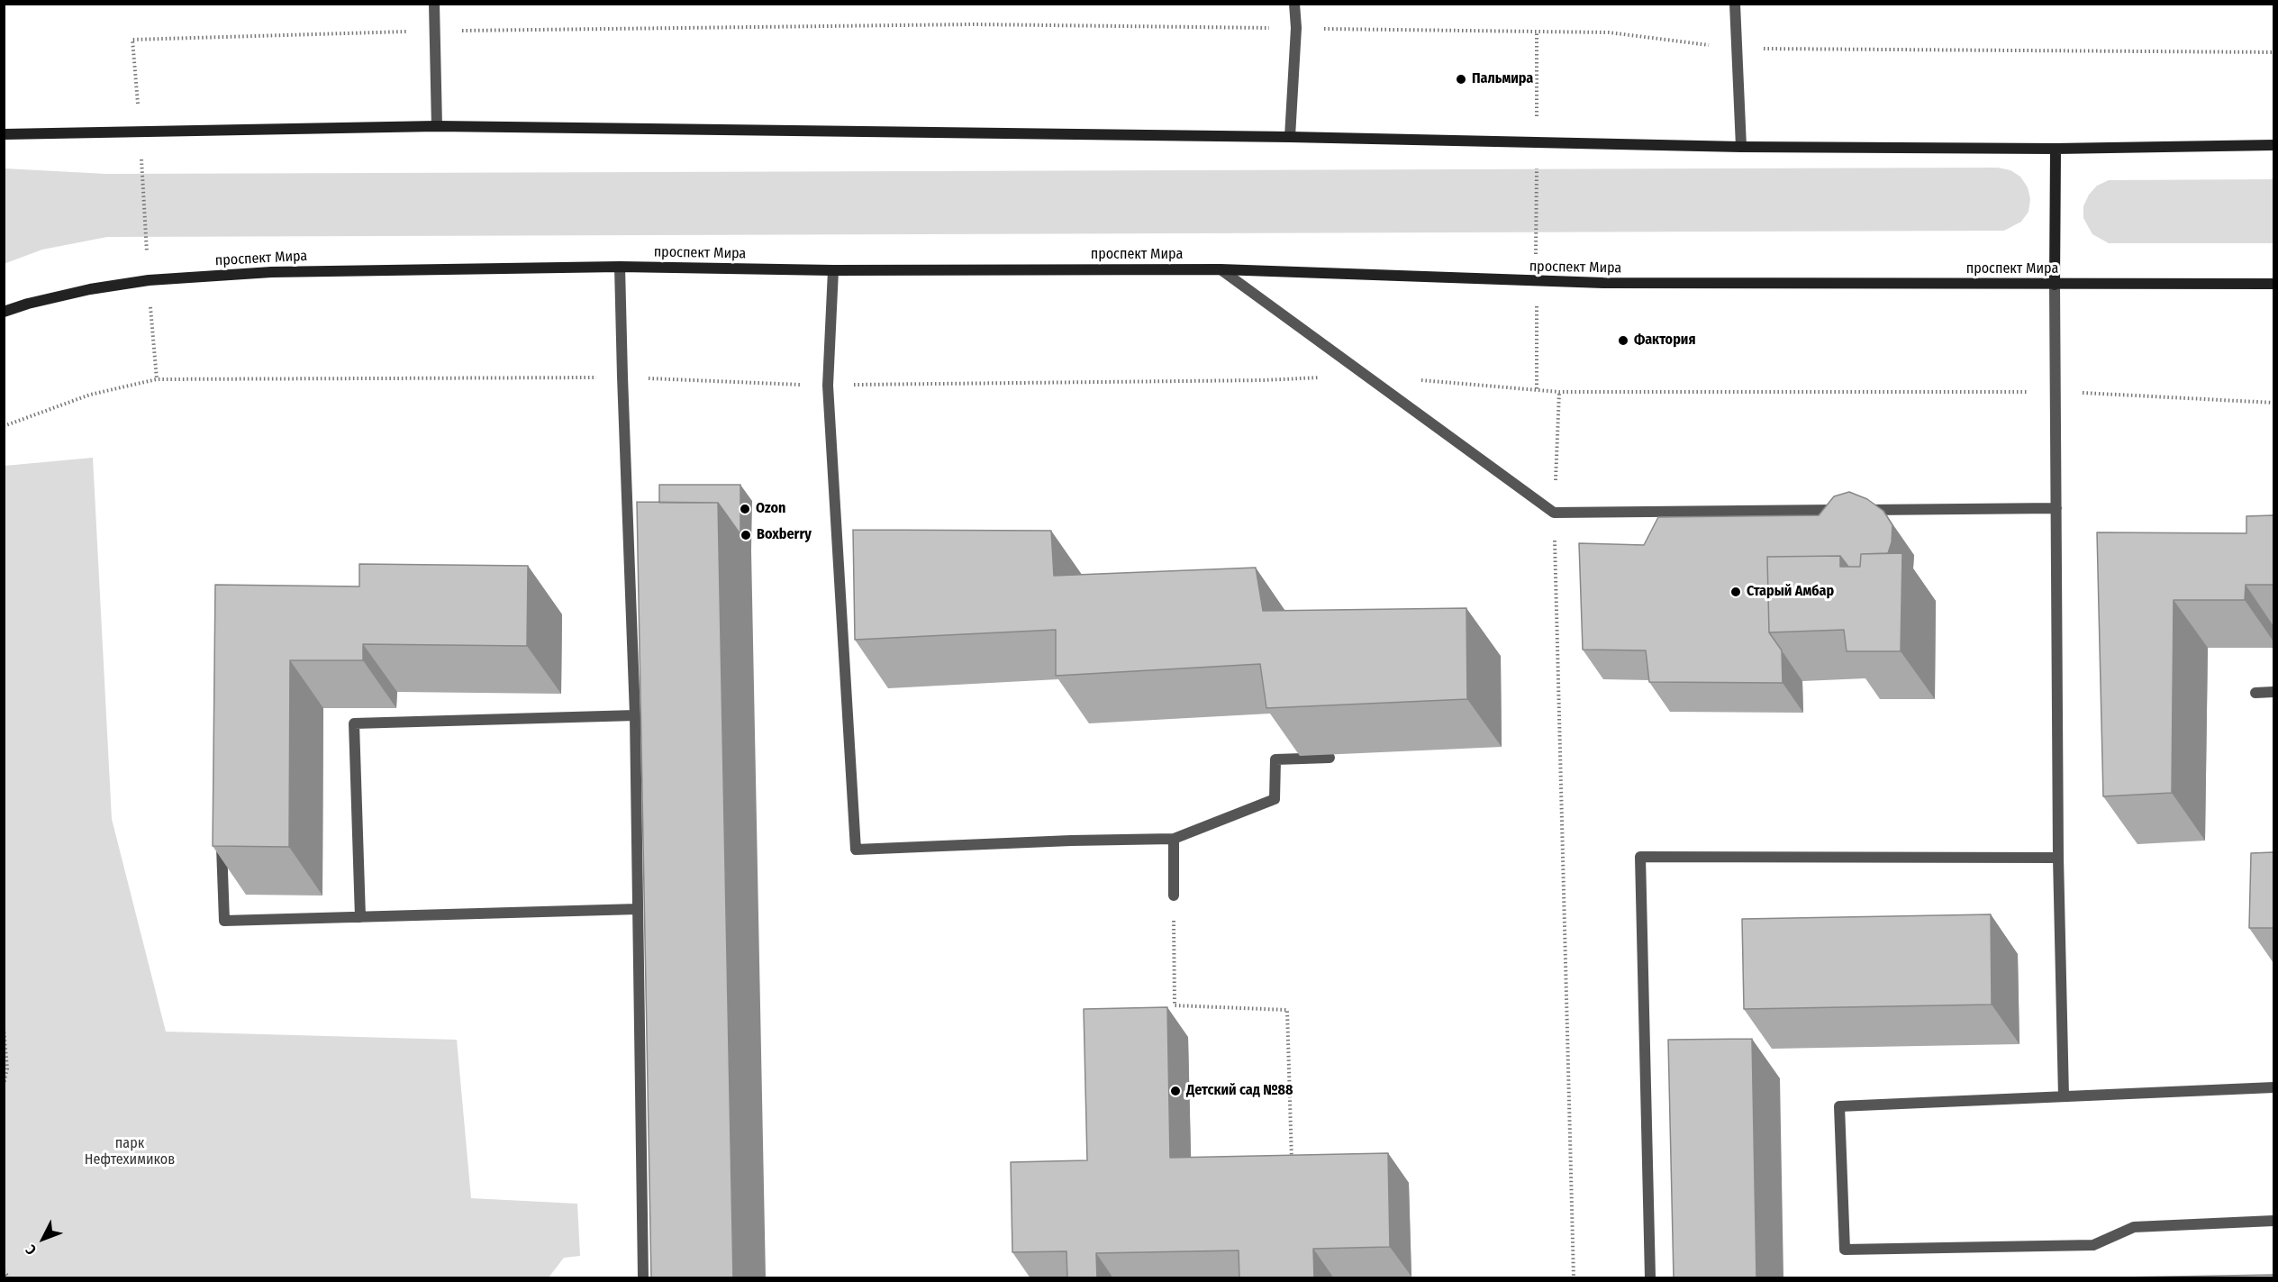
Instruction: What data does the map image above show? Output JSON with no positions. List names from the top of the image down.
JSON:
{
  "streets": {
    "main road": ["проспект Мира"]
  },
  "parks": ["парк Нефтехимиков"],
  "places": [
    "Пальмира",
    "Фактория",
    "Ozon",
    "Boxberry",
    "Старый Амбар",
    "Детский сад №88"
  ],
  "north": "bottom left"
}
